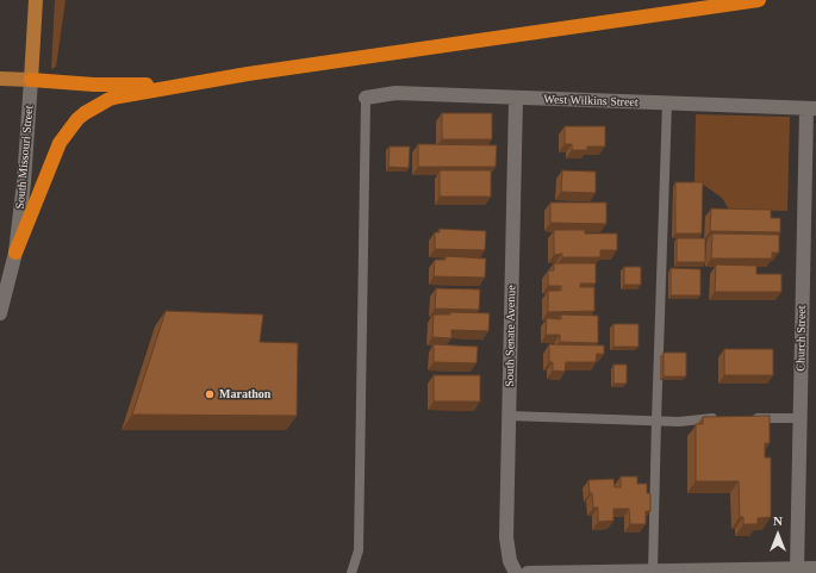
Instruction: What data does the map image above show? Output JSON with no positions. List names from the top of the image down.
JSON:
{
  "streets": {
    "main road": ["South Missouri Street"],
    "street": ["West Wilkins Street", "South Senate Avenue", "Church Street"]
  },
  "crossings": [
    ["West Wilkins Street", "South Senate Avenue"],
    ["West Wilkins Street", "Church Street"]
  ],
  "places": ["Marathon"],
  "north": "top"
}
